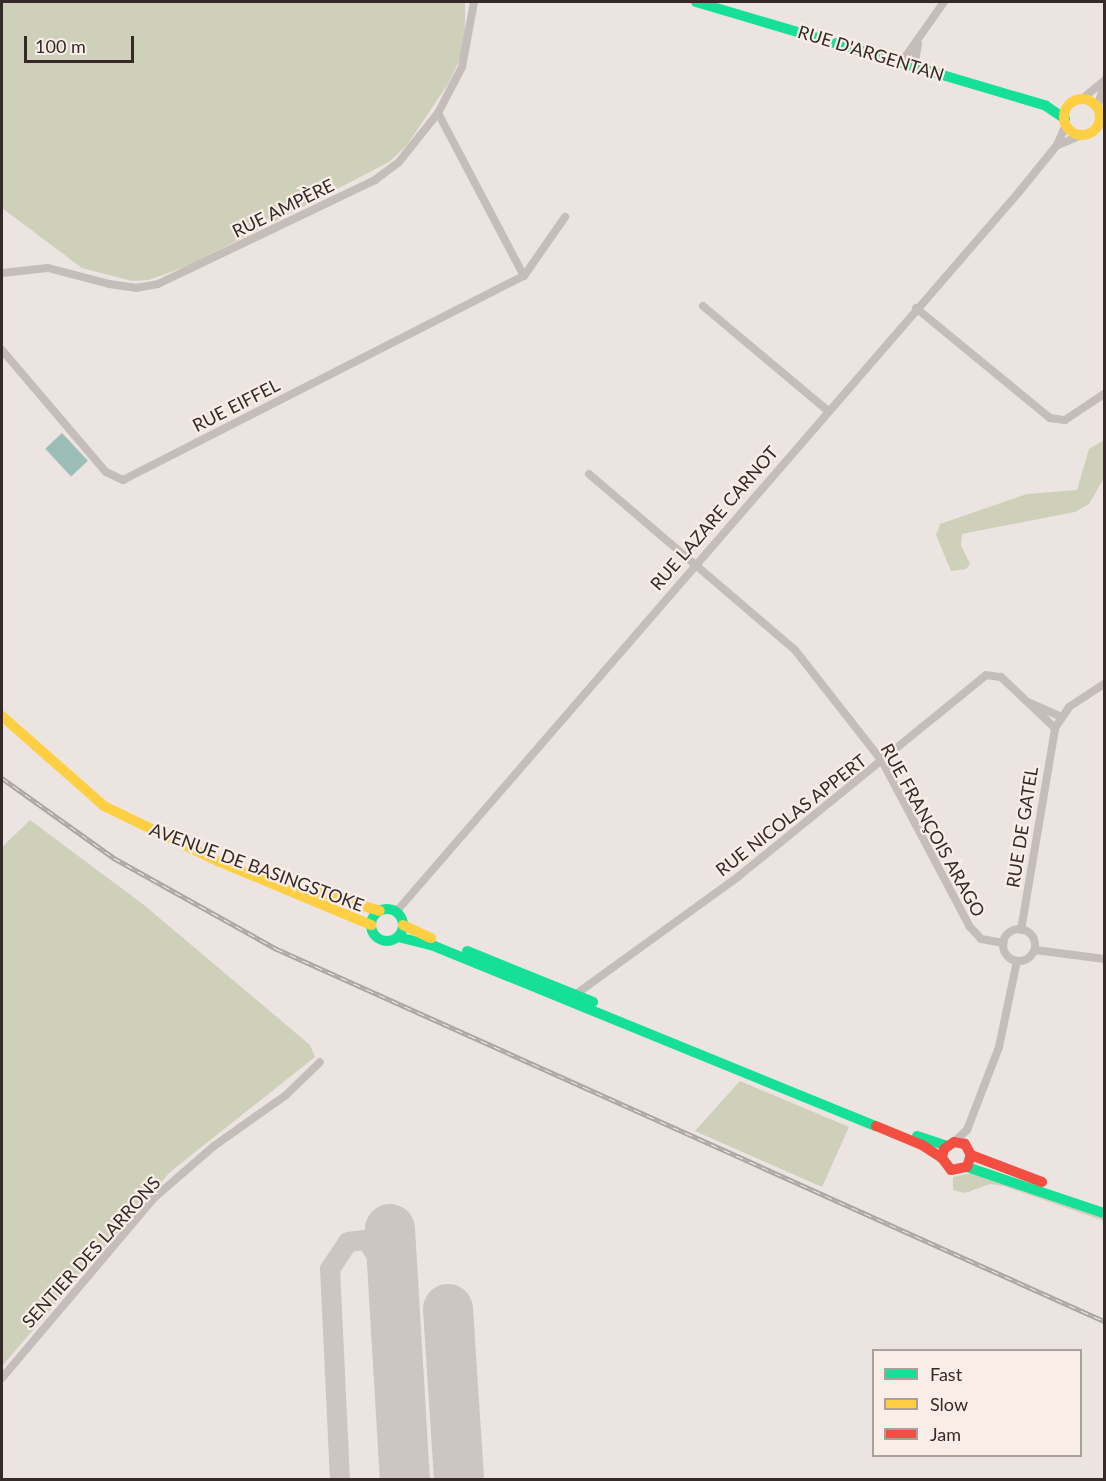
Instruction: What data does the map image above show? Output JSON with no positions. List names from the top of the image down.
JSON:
{
  "streets": {
    "main road": ["RUE D'ARGENTAN", "AVENUE DE BASINGSTOKE"],
    "street": [
      "RUE AMPÈRE",
      "RUE EIFFEL",
      "RUE LAZARE CARNOT",
      "RUE NICOLAS APPERT",
      "RUE DE GATEL",
      "RUE FRANÇOIS ARAGO",
      "SENTIER DES LARRONS"
    ]
  },
  "crossings": [
    ["RUE D'ARGENTAN", "RUE LAZARE CARNOT"],
    ["RUE LAZARE CARNOT", "RUE FRANÇOIS ARAGO"],
    ["RUE LAZARE CARNOT", "AVENUE DE BASINGSTOKE"],
    ["RUE NICOLAS APPERT", "RUE DE GATEL"],
    ["RUE NICOLAS APPERT", "RUE FRANÇOIS ARAGO"],
    ["RUE DE GATEL", "RUE FRANÇOIS ARAGO"]
  ],
  "legend": ["Fast", "Slow", "Jam"],
  "scale_bar": "100 m"
}
